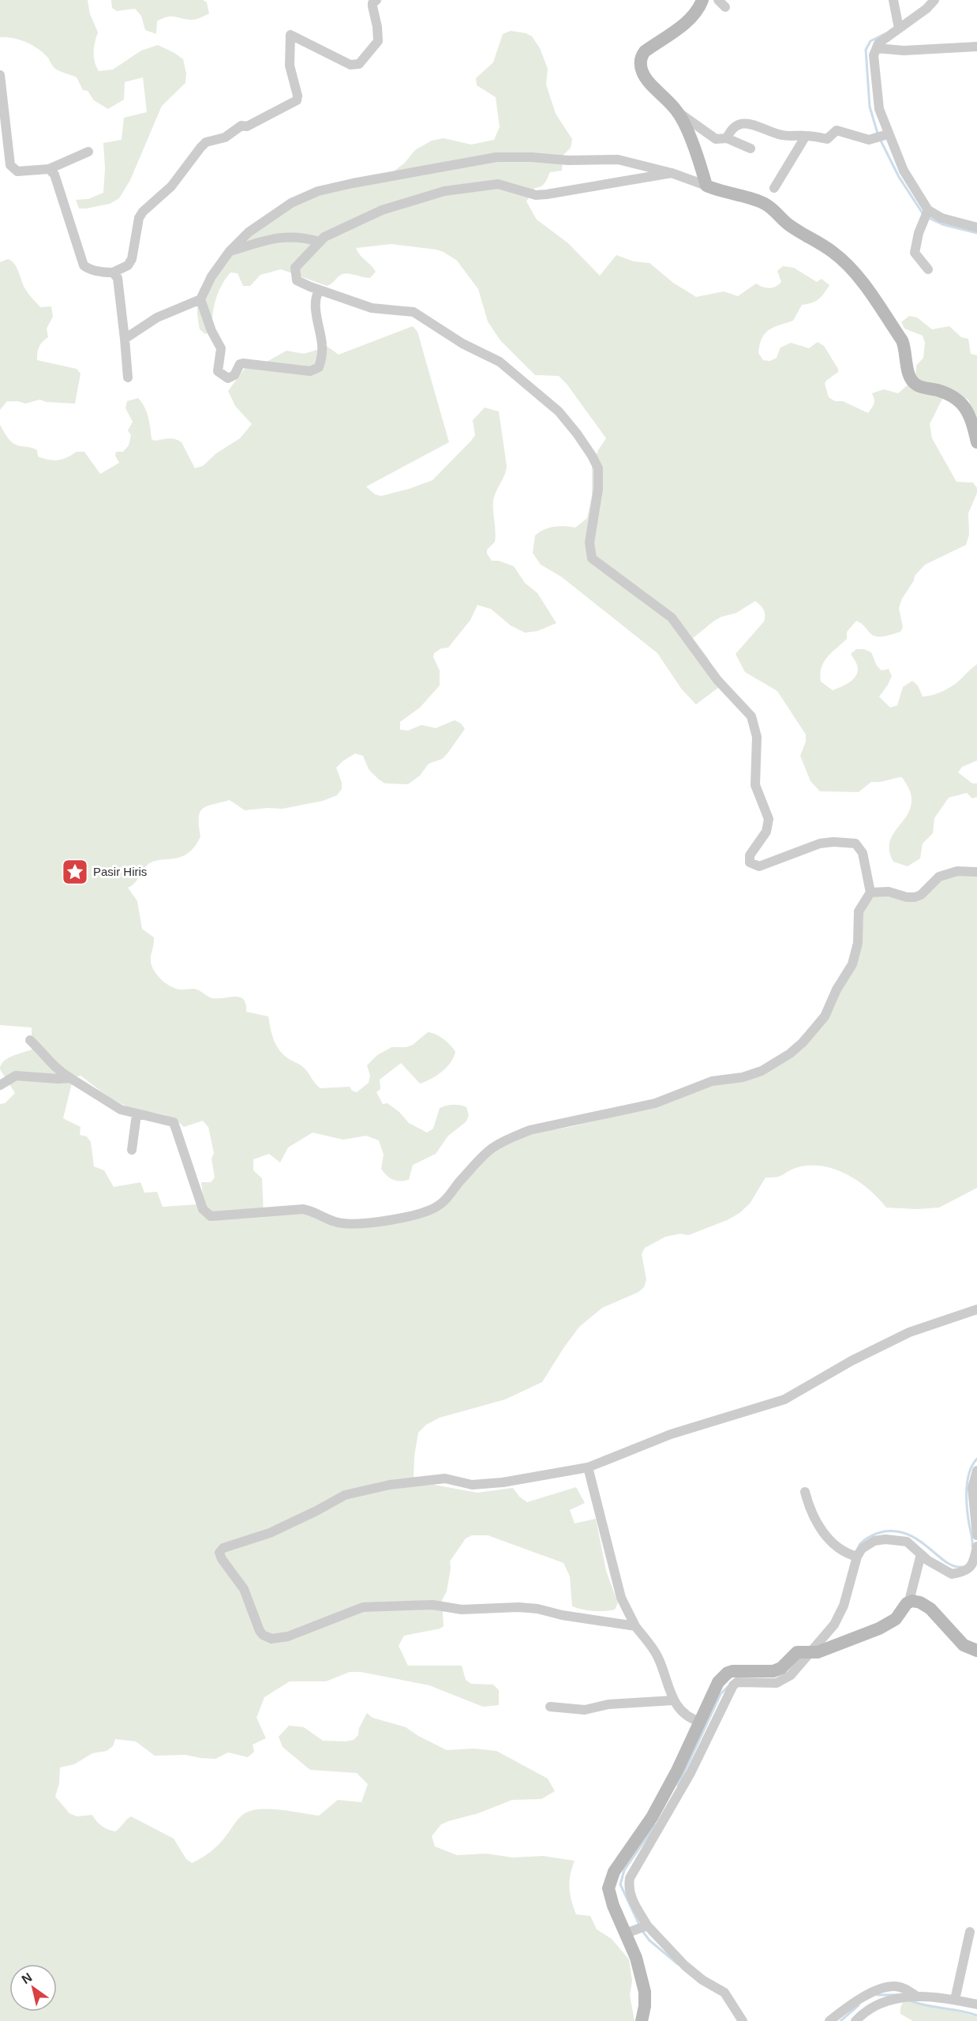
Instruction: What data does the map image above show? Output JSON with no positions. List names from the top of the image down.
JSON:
{
  "places": {
    "place": ["Pasir Hiris"]
  },
  "north": "top left"
}
